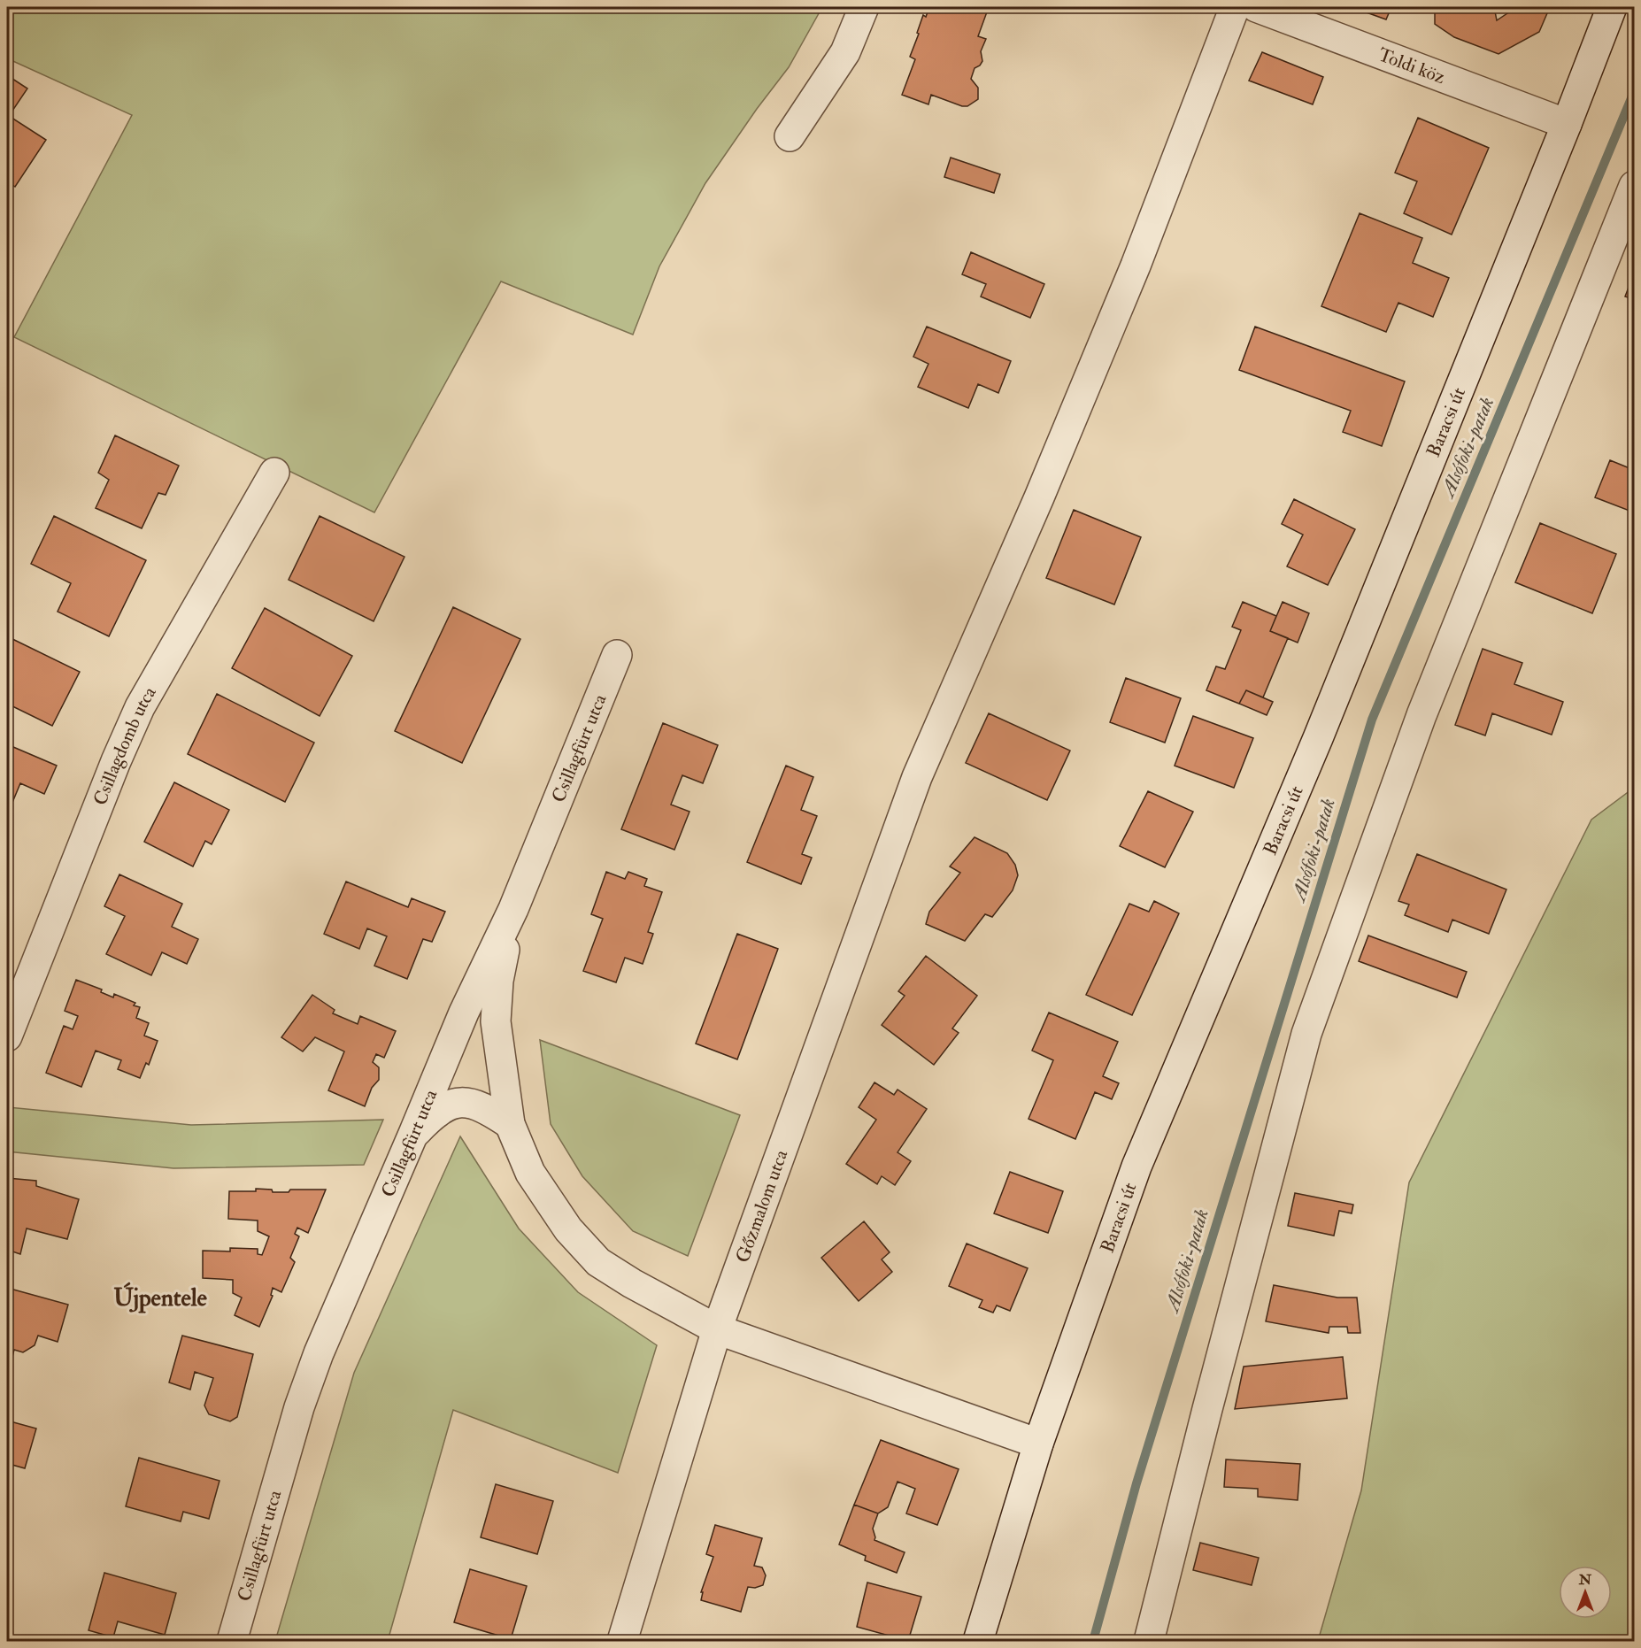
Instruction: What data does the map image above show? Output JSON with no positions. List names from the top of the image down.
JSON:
{
  "streets": {
    "street": [
      "Toldi köz",
      "Baracsi út",
      "Csillagdomb utca",
      "Csillagfürt utca",
      "Gőzmalom utca"
    ]
  },
  "crossings": [
    ["Toldi köz", "Baracsi út"]
  ],
  "districts": ["Újpentele"],
  "water": ["Alsófoki-patak"],
  "north": "top"
}
